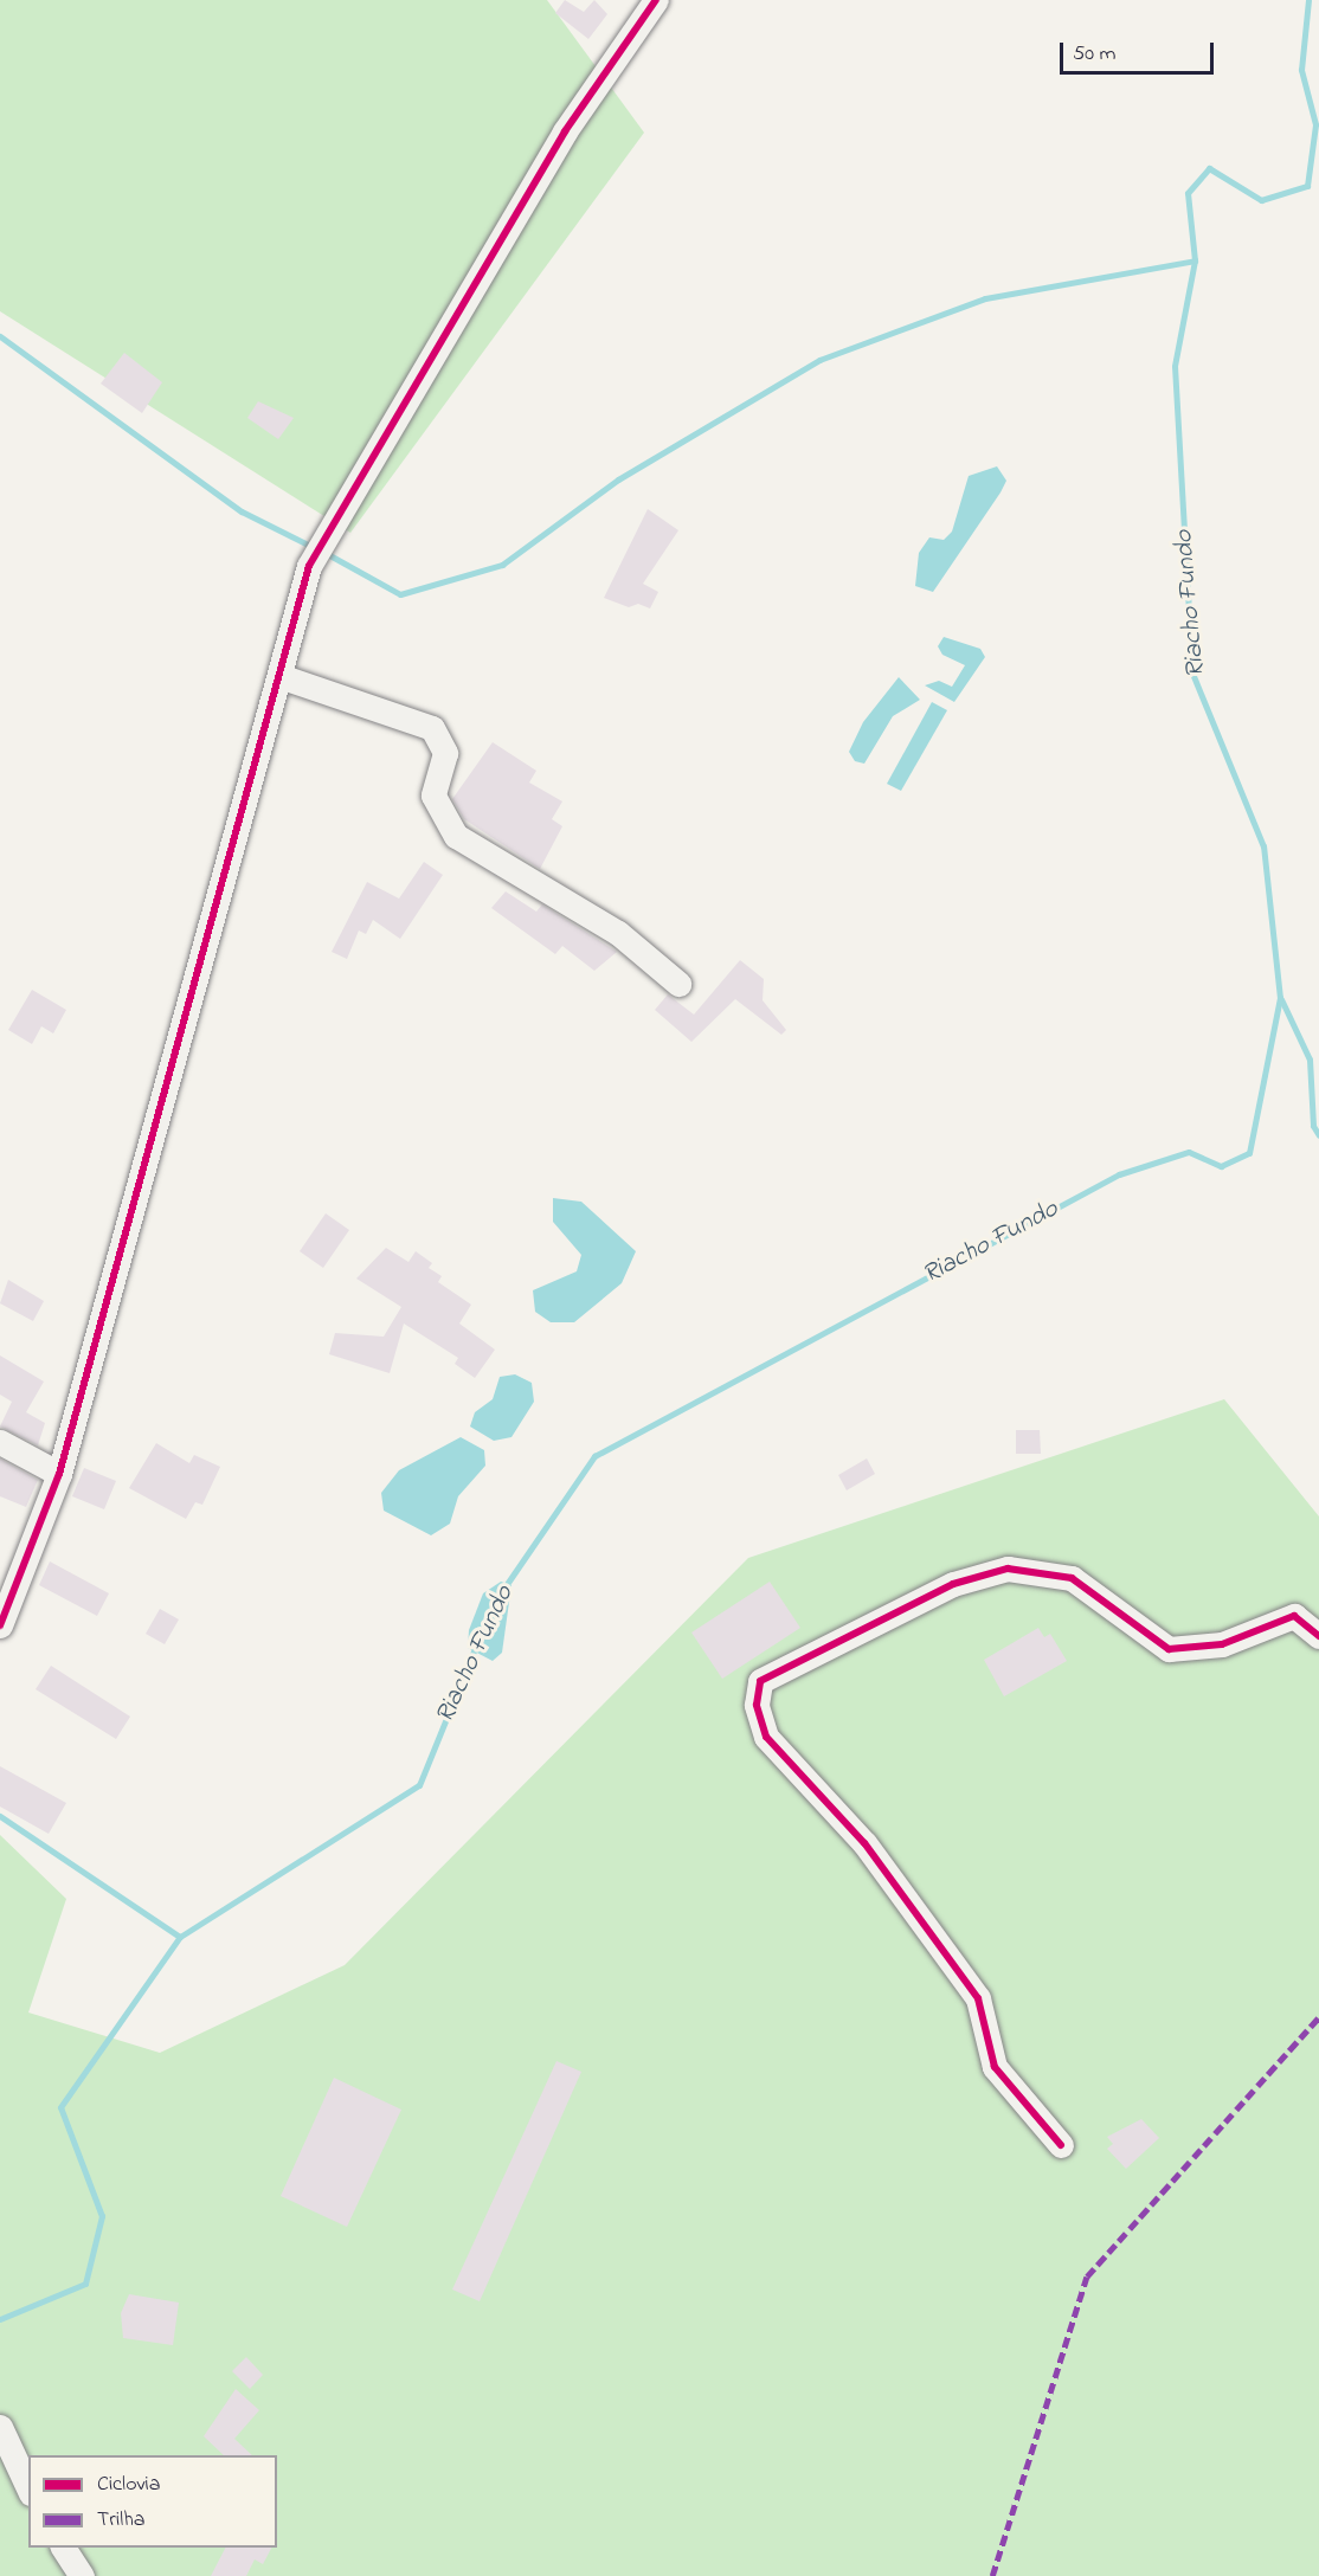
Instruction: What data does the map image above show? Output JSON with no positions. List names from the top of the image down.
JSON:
{
  "water": ["Riacho Fundo"],
  "legend": ["Ciclovia", "Trilha"],
  "scale_bar": "50 m"
}
